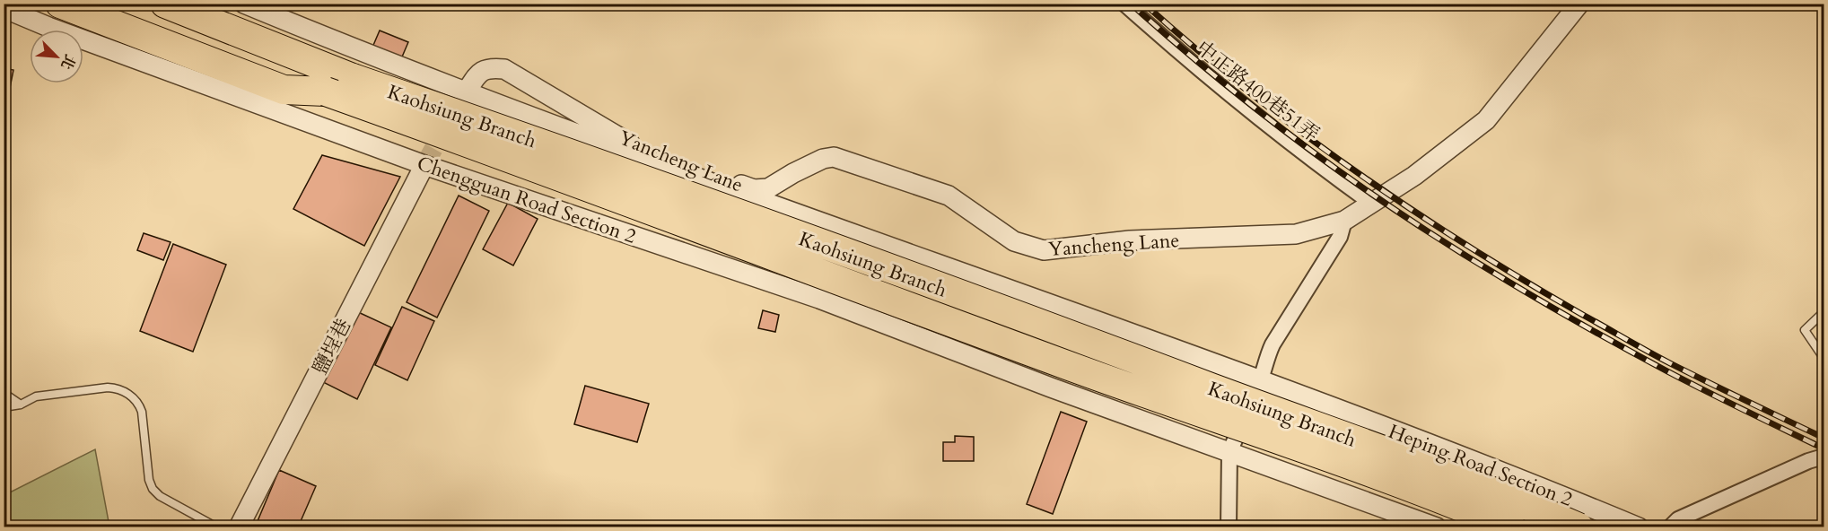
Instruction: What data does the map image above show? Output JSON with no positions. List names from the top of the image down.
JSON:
{
  "streets": {
    "highway": ["Kaohsiung Branch"],
    "street": [
      "中正路400巷51弄",
      "Yancheng Lane",
      "Chengguan Road Section 2",
      "鹽埕巷",
      "Heping Road Section 2"
    ]
  },
  "crossings": [
    ["中正路400巷51弄", "Yancheng Lane"],
    ["Yancheng Lane", "Heping Road Section 2"],
    ["Chengguan Road Section 2", "鹽埕巷"]
  ],
  "north": "bottom right"
}
